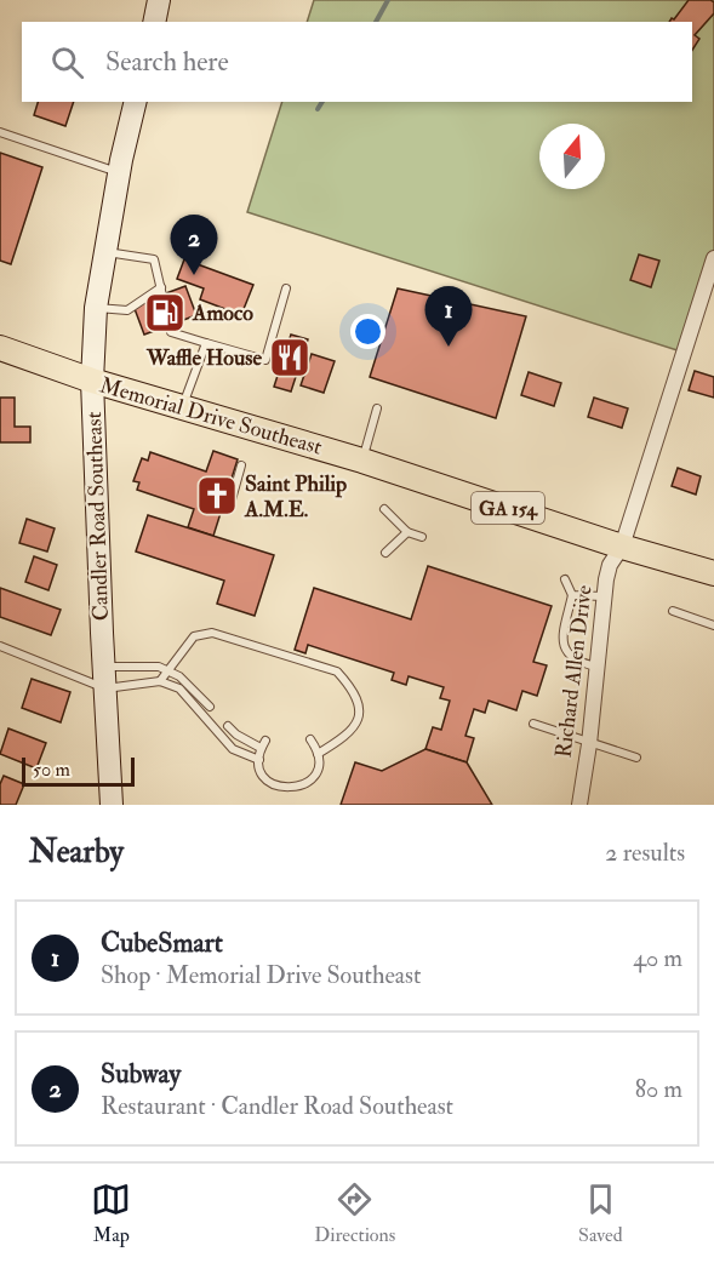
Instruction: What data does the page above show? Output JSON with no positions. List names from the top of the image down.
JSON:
{
  "streets": {
    "main road": ["Memorial Drive Southeast", "GA 154", "Candler Road Southeast"],
    "street": ["Richard Allen Drive"]
  },
  "crossings": [
    ["Memorial Drive Southeast", "Candler Road Southeast"],
    ["Memorial Drive Southeast", "Richard Allen Drive"]
  ],
  "places": {
    "fuel station": ["Amoco"],
    "restaurant": ["Waffle House"],
    "church": ["Saint Philip A.M.E."]
  },
  "scale_bar": "50 m",
  "north": "top",
  "page": {
    "search": "Search here",
    "pins": ["2", "1"],
    "scale": "50 m",
    "heading": ["Nearby", "2 results"],
    "list": [
      {
        "mark": "1",
        "name": "CubeSmart",
        "note": "Shop · Memorial Drive Southeast",
        "value": "40 m"
      },
      {
        "mark": "2",
        "name": "Subway",
        "note": "Restaurant · Candler Road Southeast",
        "value": "80 m"
      }
    ],
    "nav": ["Map", "Directions", "Saved"]
  }
}
